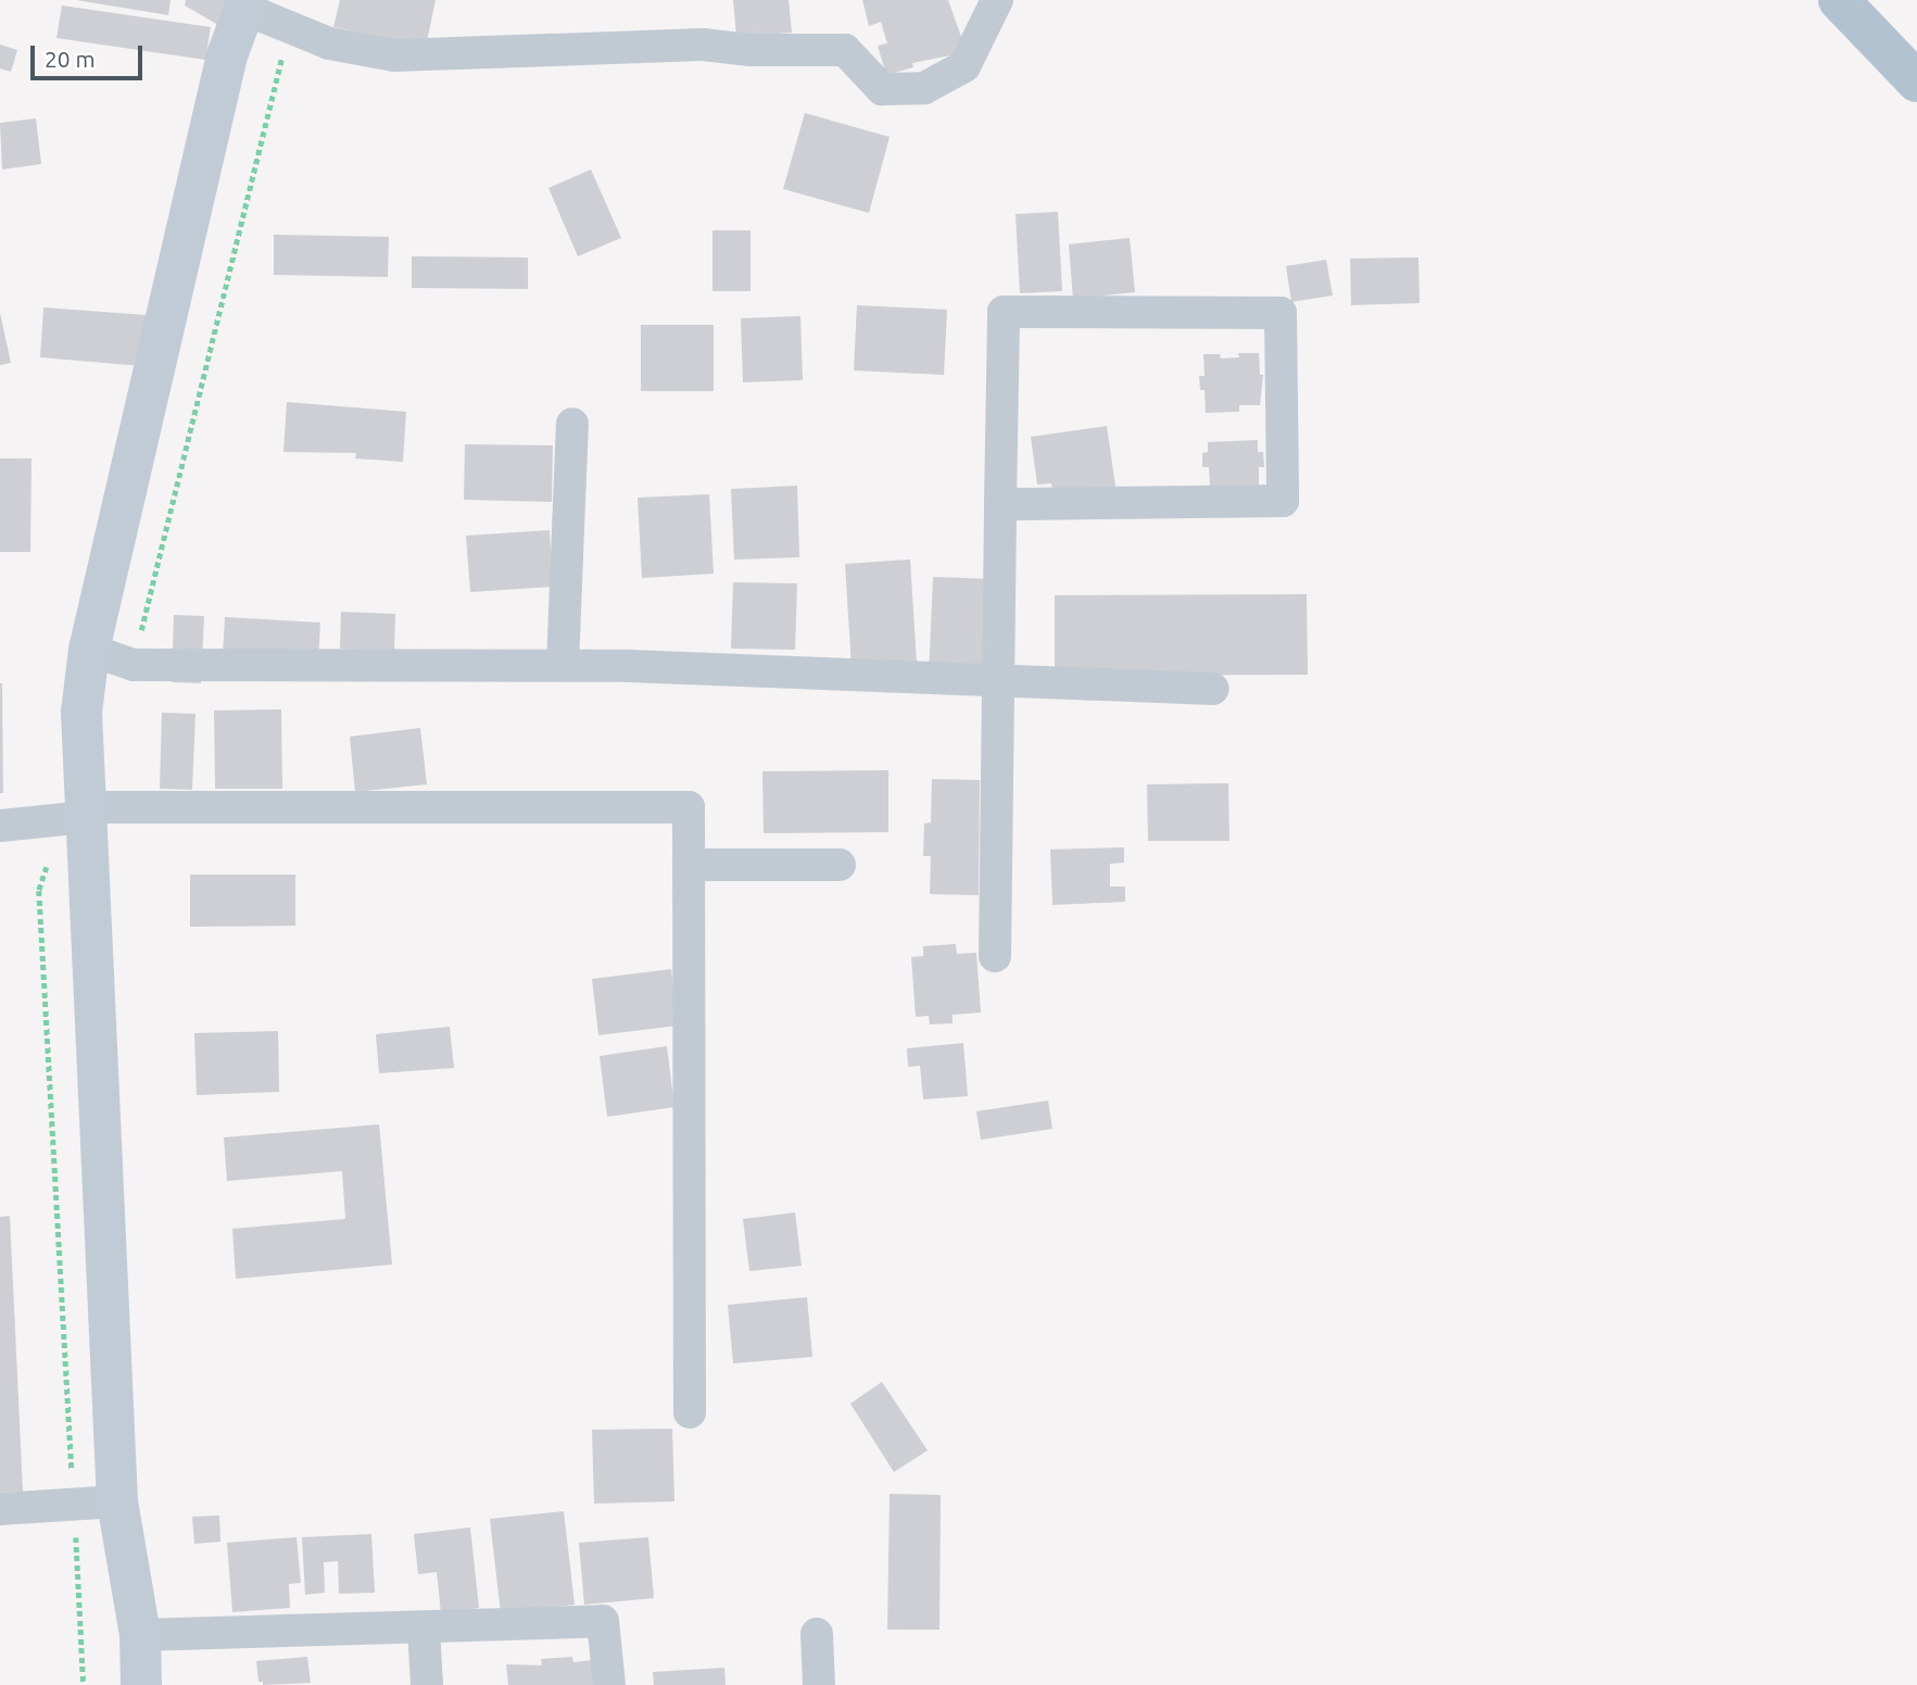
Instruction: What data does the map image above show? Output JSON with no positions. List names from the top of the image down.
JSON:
{
  "scale_bar": "20 m"
}
